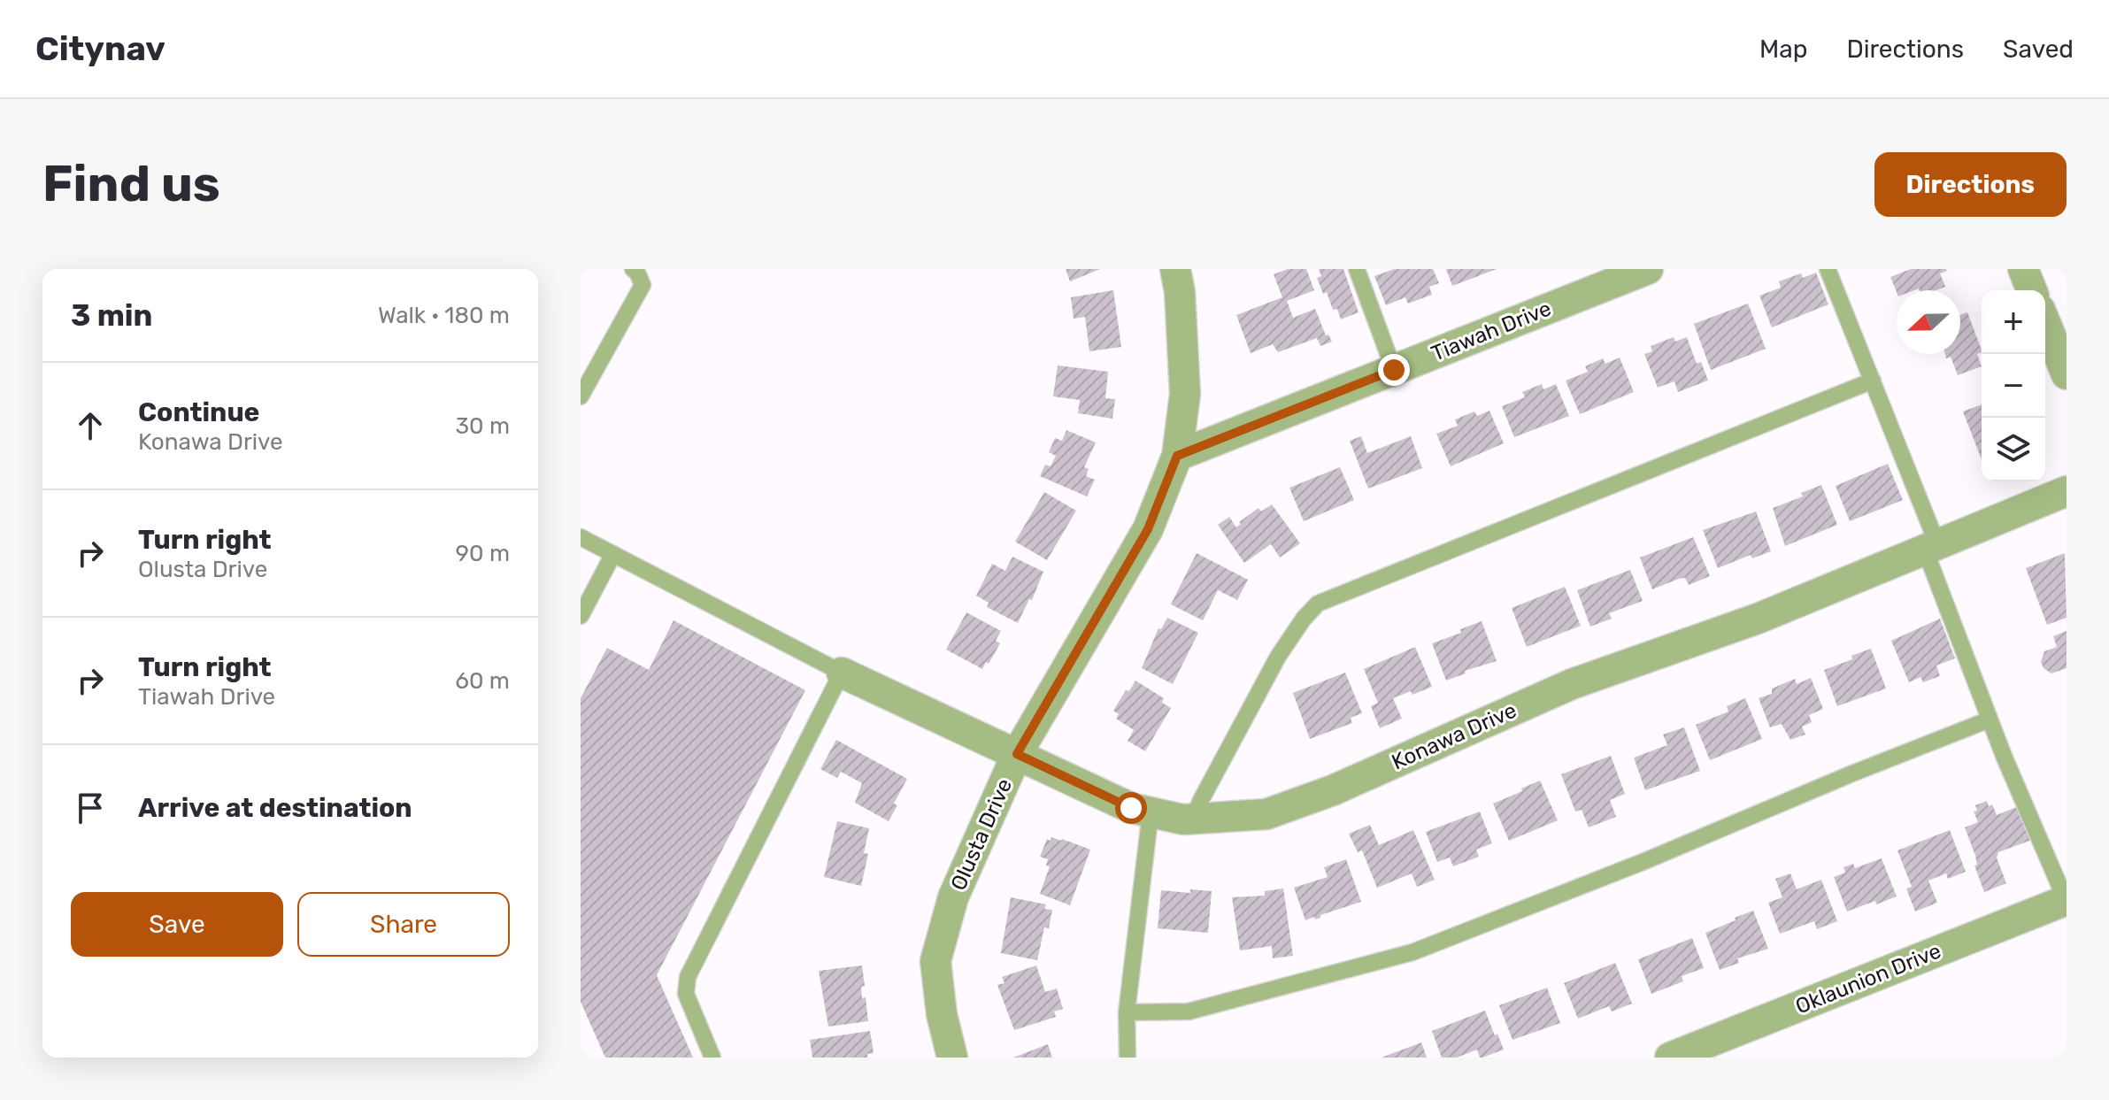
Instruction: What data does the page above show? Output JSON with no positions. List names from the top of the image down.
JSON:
{
  "streets": {
    "street": [
      "Tiawah Drive",
      "Konawa Drive",
      "Olusta Drive",
      "Oklaunion Drive"
    ]
  },
  "crossings": [
    ["Tiawah Drive", "Olusta Drive"],
    ["Konawa Drive", "Olusta Drive"]
  ],
  "north": "left",
  "page": {
    "header": "Citynav",
    "nav": ["Map", "Directions", "Saved"],
    "buttons": [
      "Directions",
      ["Save", "Share"]
    ],
    "title": "Find us",
    "heading": ["3 min", "Walk · 180 m"],
    "map_buttons": ["+", "−"],
    "list": [
      ["Continue", "Konawa Drive", "30 m"],
      ["Turn right", "Olusta Drive", "90 m"],
      ["Turn right", "Tiawah Drive", "60 m"],
      "Arrive at destination"
    ]
  }
}
